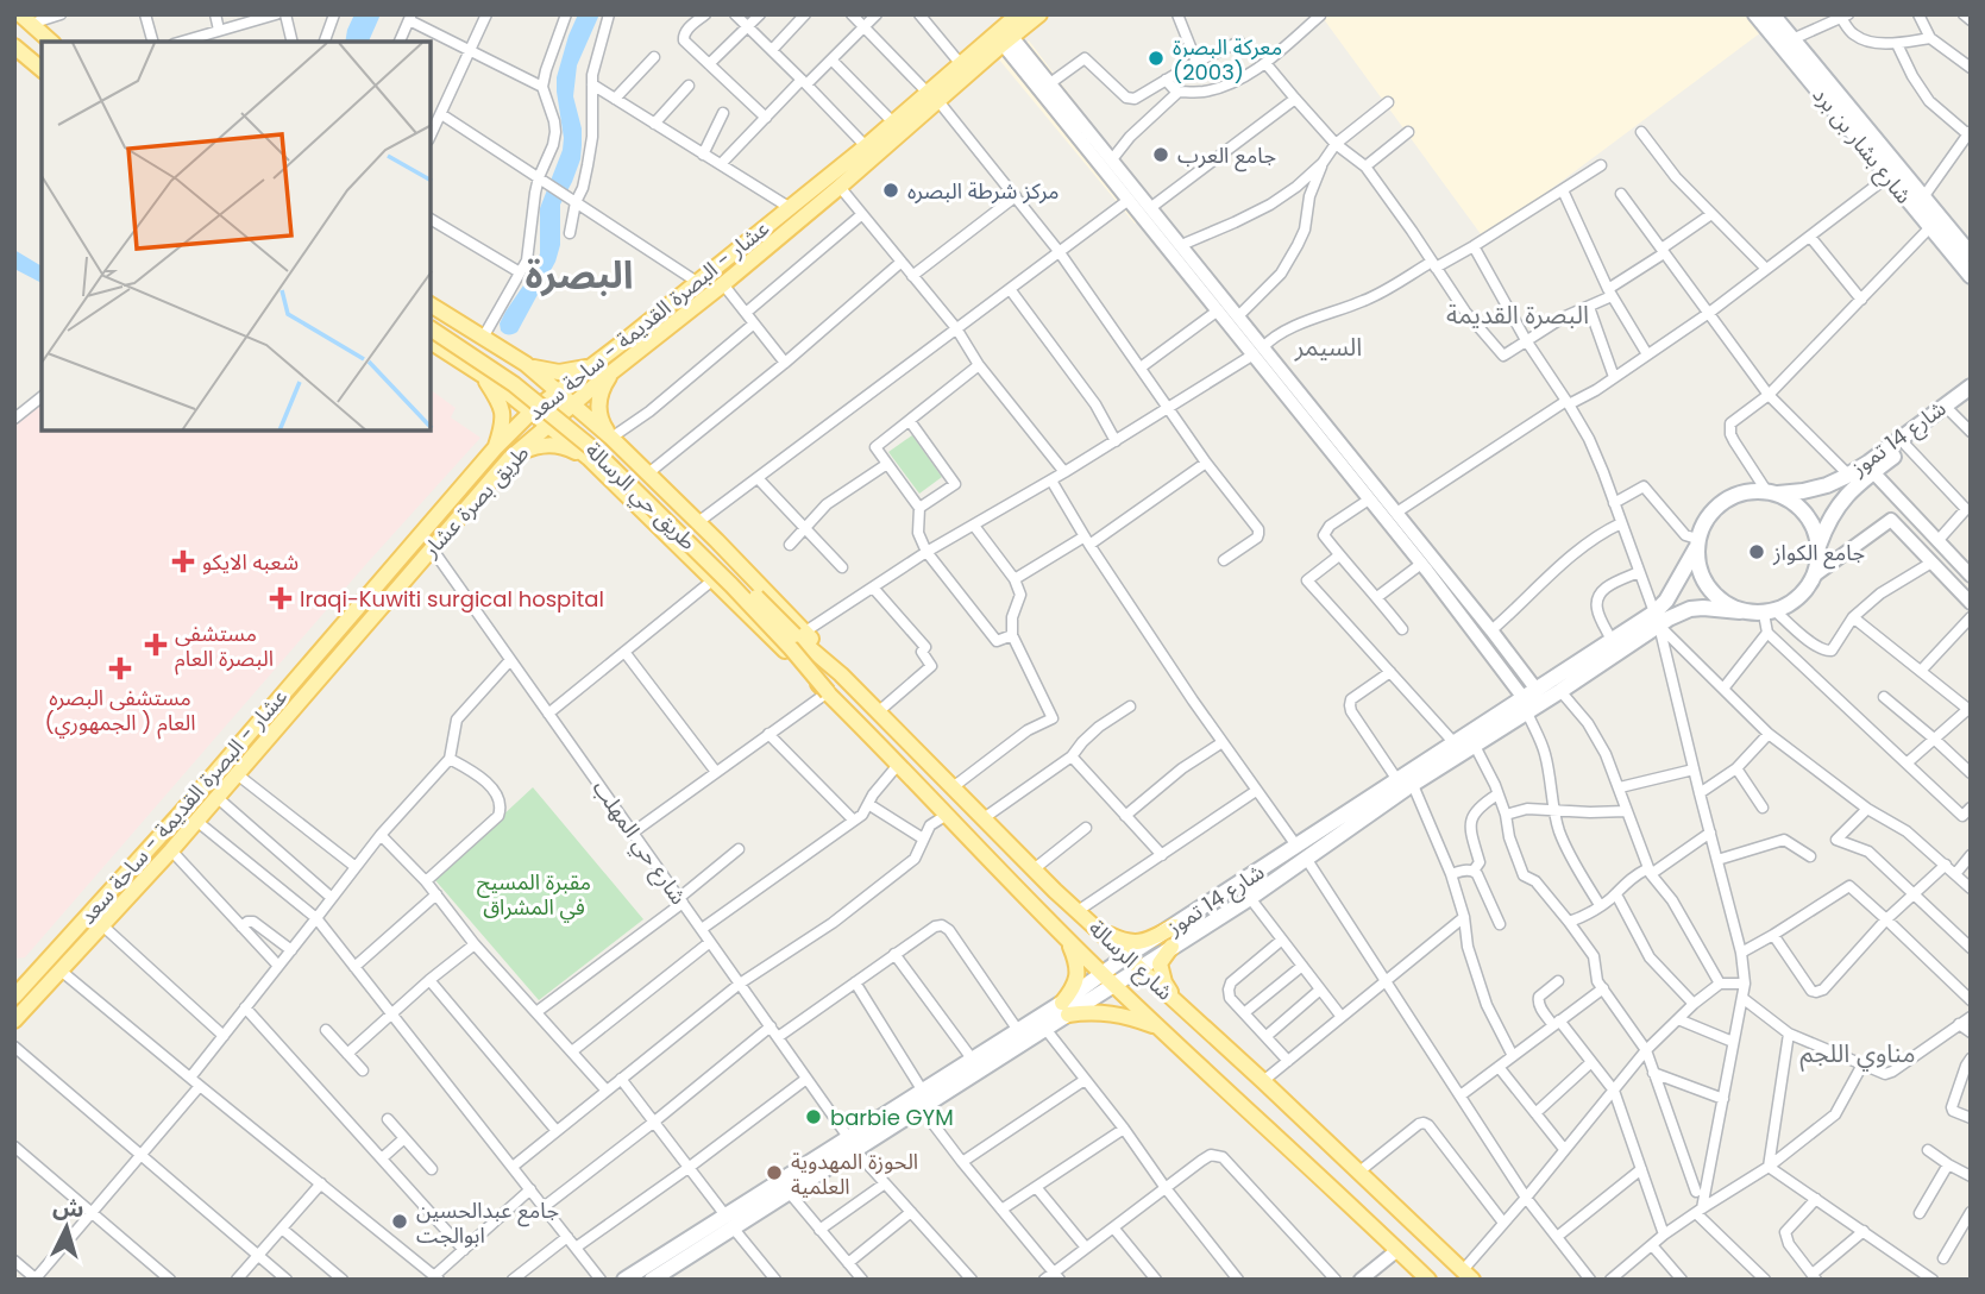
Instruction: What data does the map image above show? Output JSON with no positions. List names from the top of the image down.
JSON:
{
  "streets": {
    "main road": [
      "شارع بشار بن برد",
      "عشار - البصرة القديمة - ساحة سعد",
      "شارع 14 تموز",
      "طريق حي الرسالة",
      "طريق بصرة عشار",
      "شارع الرسالة"
    ],
    "street": ["شارع حي المهلب"]
  },
  "crossings": [
    ["عشار - البصرة القديمة - ساحة سعد", "طريق حي الرسالة"],
    ["عشار - البصرة القديمة - ساحة سعد", "طريق بصرة عشار"],
    ["شارع 14 تموز", "طريق حي الرسالة"],
    ["شارع 14 تموز", "شارع حي المهلب"],
    ["شارع 14 تموز", "شارع الرسالة"],
    ["طريق حي الرسالة", "طريق بصرة عشار"],
    ["طريق حي الرسالة", "شارع الرسالة"],
    ["طريق بصرة عشار", "شارع حي المهلب"]
  ],
  "districts": [
    "البصرة",
    "البصرة القديمة",
    "السيمر",
    "مناوي اللجم"
  ],
  "parks": ["مقبرة المسيح في المشراق"],
  "places": {
    "other": [
      "معركة البصرة (2003)",
      "جامع العرب",
      "مركز شرطة البصره",
      "جامع الكواز",
      "barbie GYM",
      "الحوزة المهدوية العلمية",
      "جامع عبدالحسين ابوالجت"
    ],
    "health": [
      "شعبه الايكو",
      "Iraqi-Kuwiti surgical hospital",
      "مستشفى البصرة العام",
      "مستشفى البصره العام ( الجمهوري)"
    ]
  },
  "north": "top"
}
